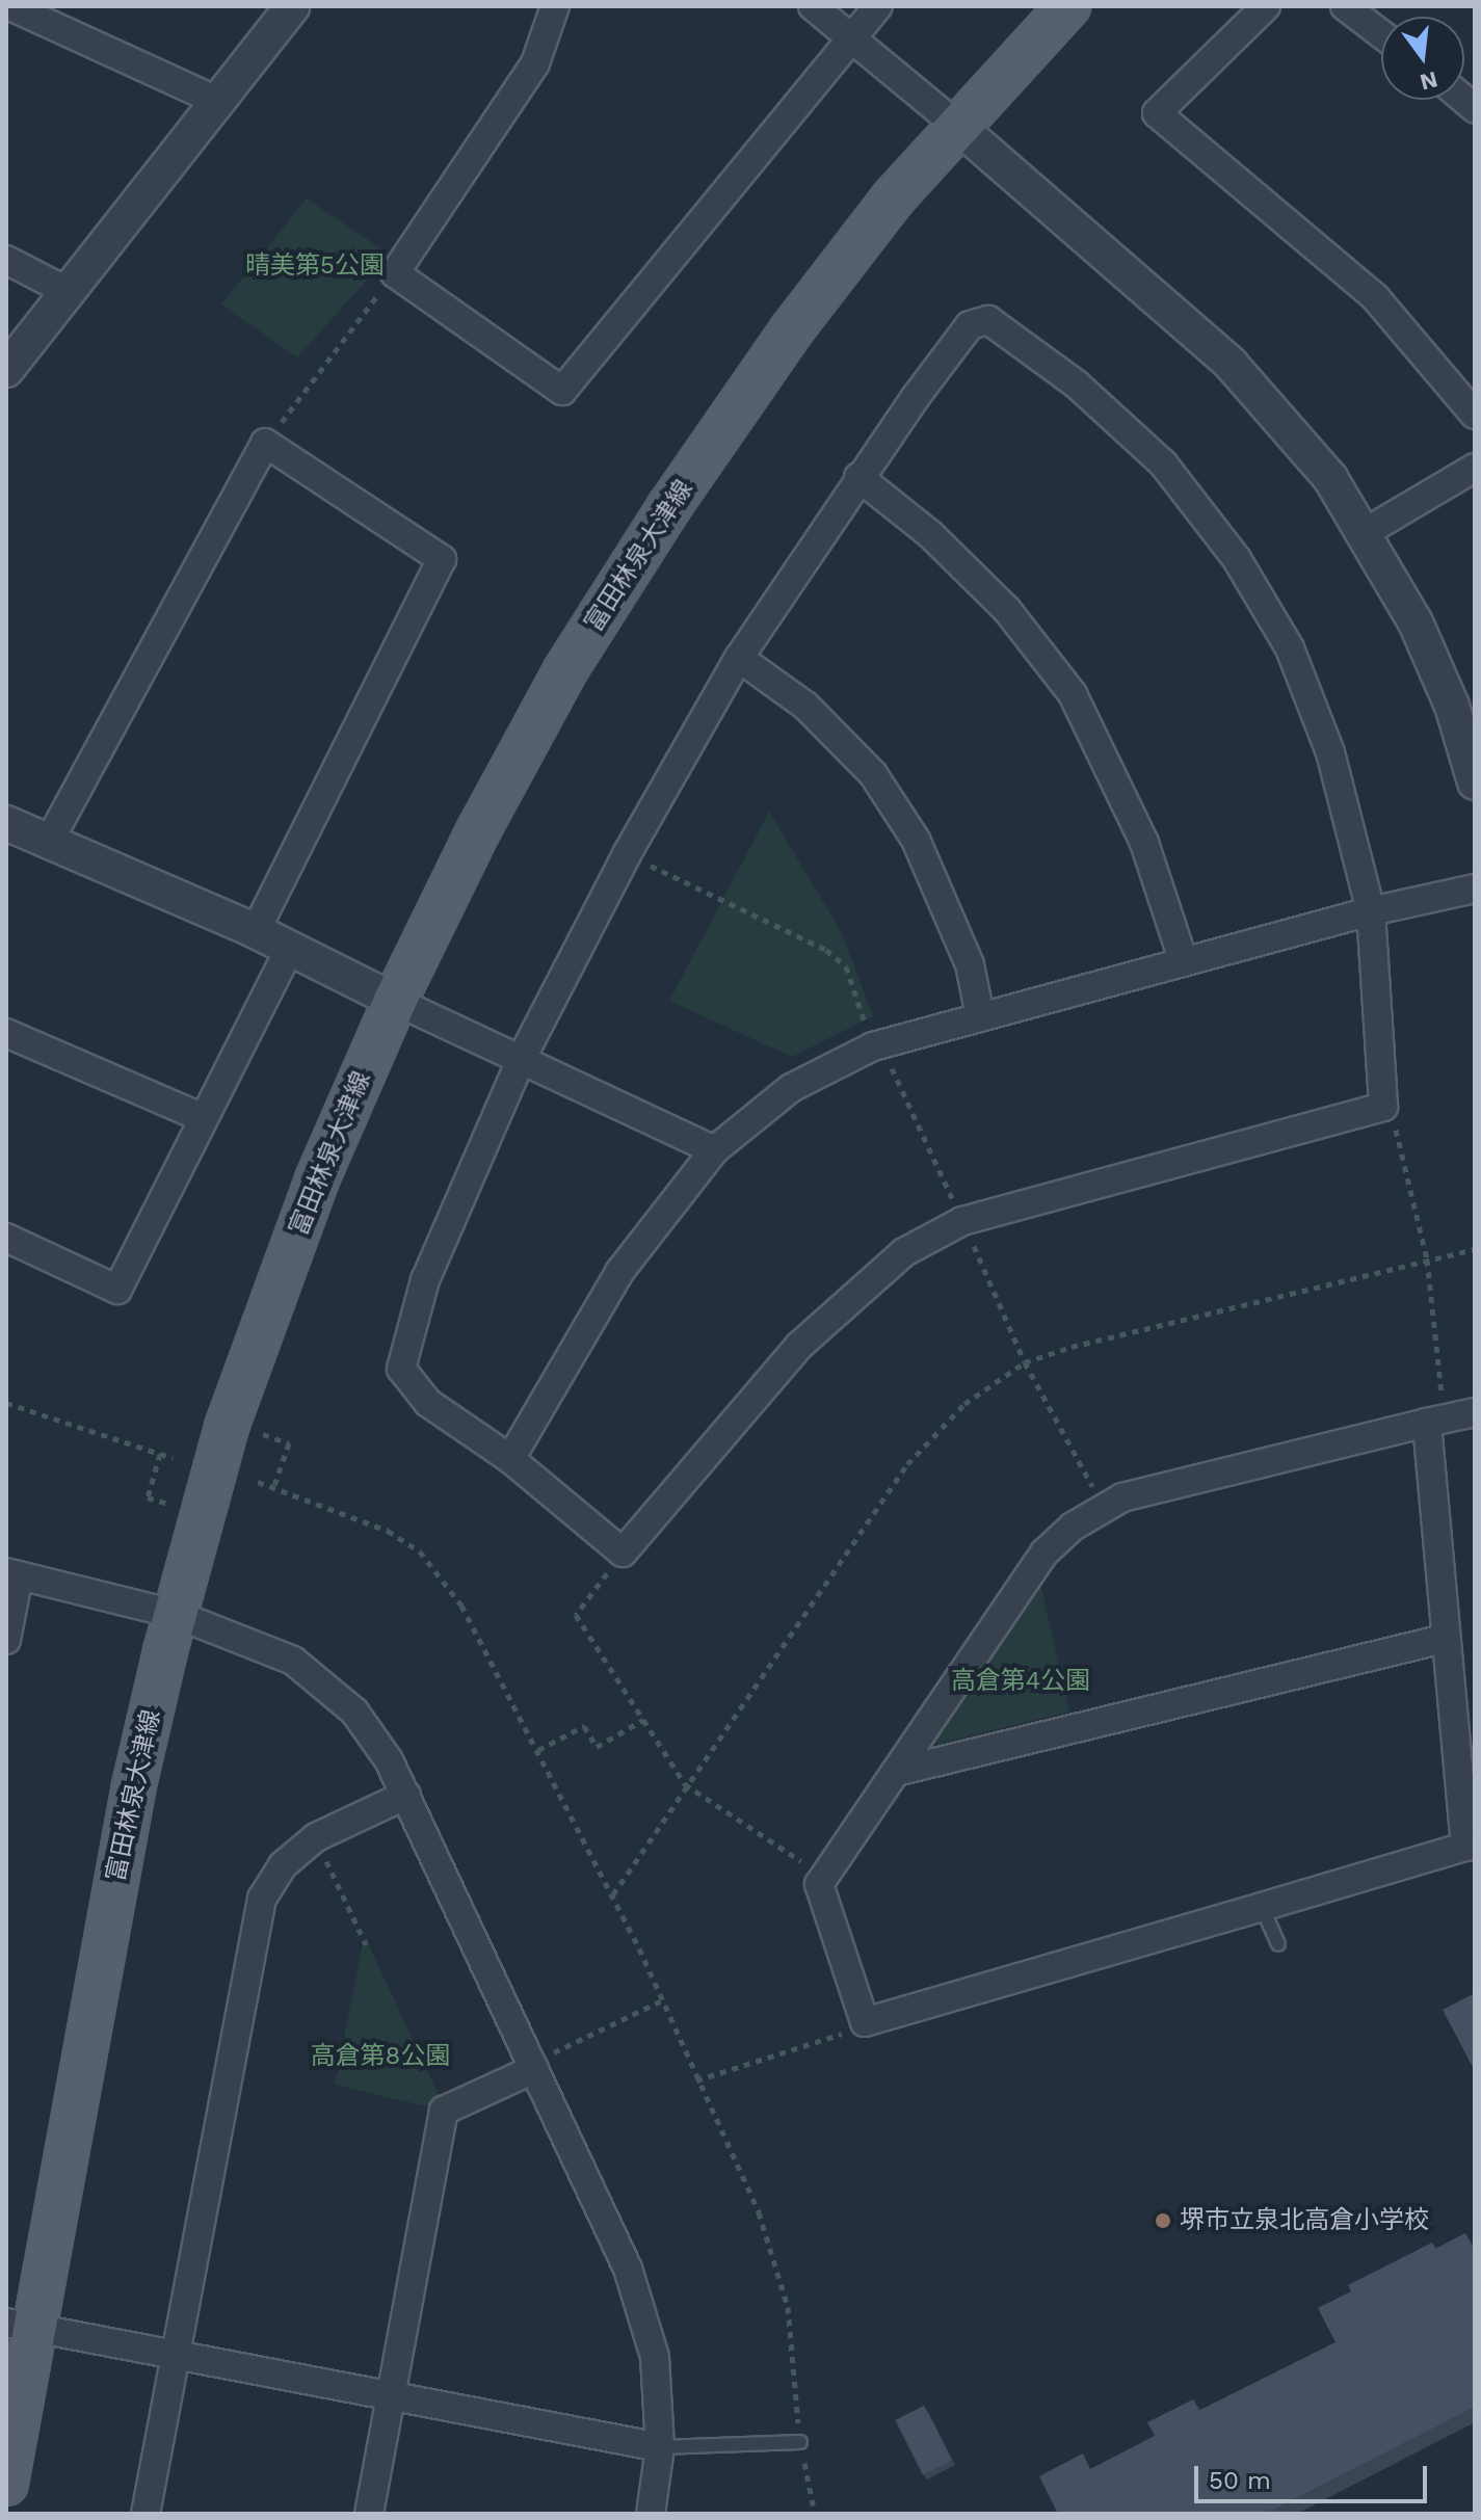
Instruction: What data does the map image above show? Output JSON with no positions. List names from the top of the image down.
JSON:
{
  "streets": {
    "main road": ["富田林泉大津線"]
  },
  "parks": ["晴美第5公園", "高倉第4公園", "高倉第8公園"],
  "places": ["堺市立泉北高倉小学校"],
  "scale_bar": "50 m",
  "north": "bottom"
}
